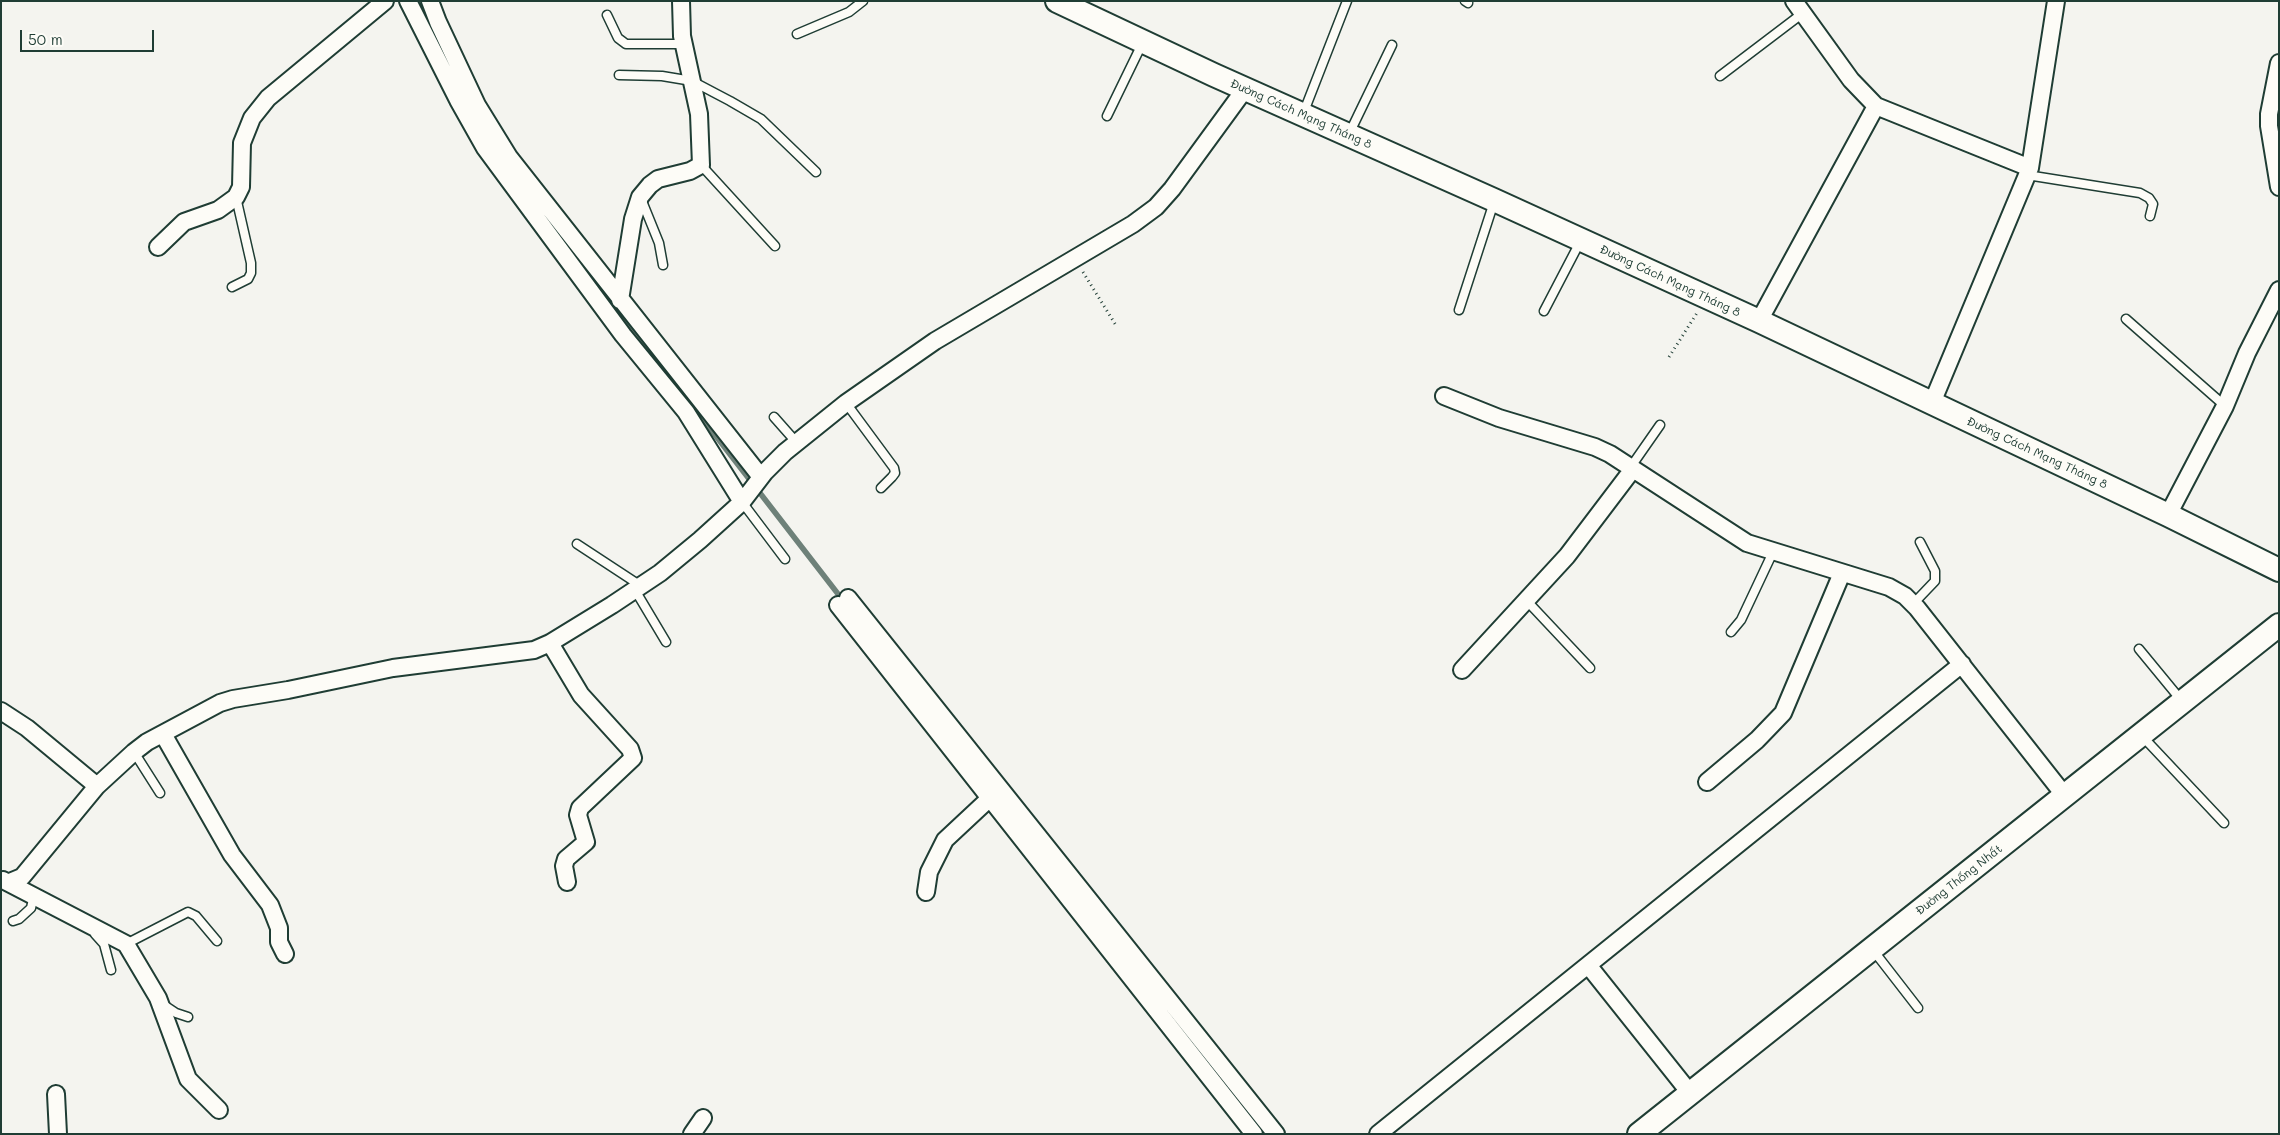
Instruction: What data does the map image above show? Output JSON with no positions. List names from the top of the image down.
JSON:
{
  "streets": {
    "street": ["Đường Cách Mạng Tháng 8", "Đường Thống Nhất"]
  },
  "scale_bar": "50 m"
}
